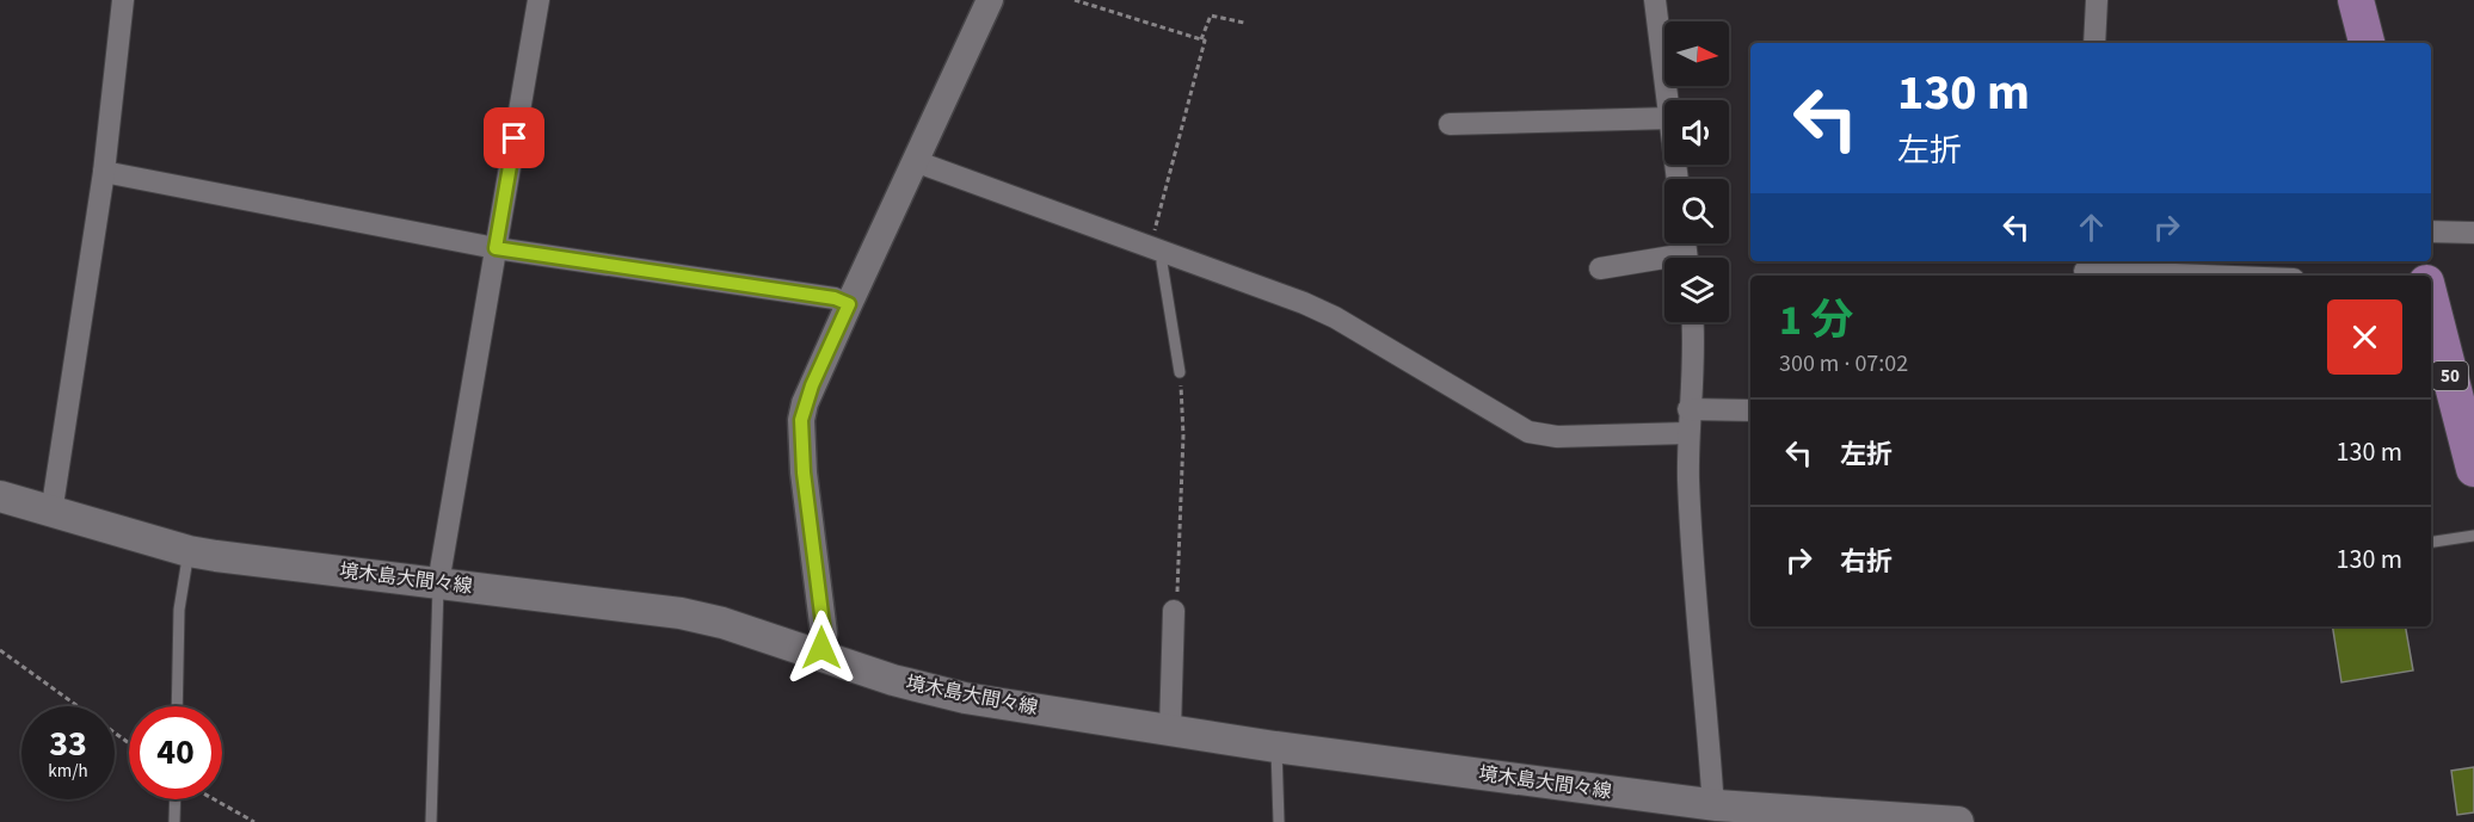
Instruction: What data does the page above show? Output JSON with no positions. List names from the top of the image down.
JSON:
{
  "streets": {
    "highway": ["50"],
    "main road": ["境木島大間々線"]
  },
  "north": "right",
  "page": {
    "turn": ["130 m", "左折"],
    "heading": ["1 分", "300 m · 07:02"],
    "list": [
      {
        "name": "左折",
        "value": "130 m"
      },
      {
        "name": "右折",
        "value": "130 m"
      }
    ],
    "speed": "33 km/h",
    "limit": "40"
  }
}
